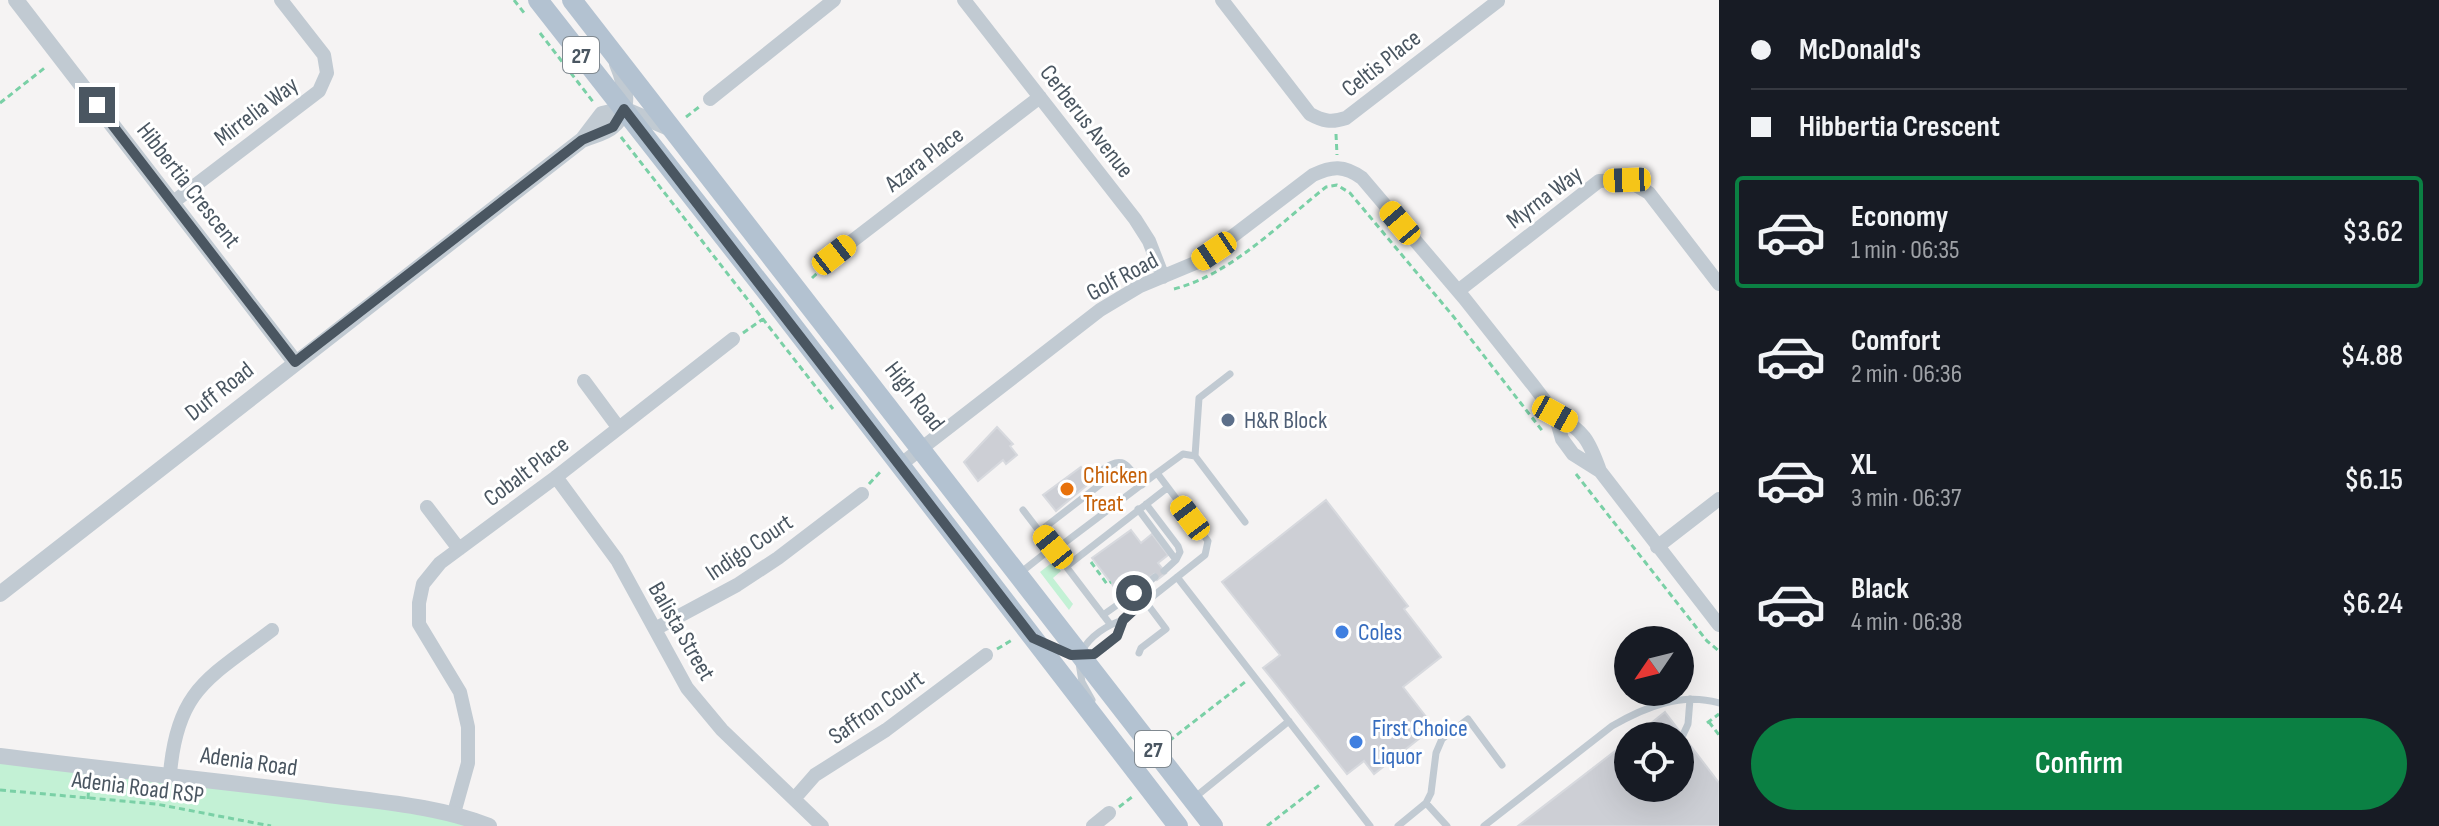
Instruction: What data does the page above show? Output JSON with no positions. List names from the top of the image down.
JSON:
{
  "streets": {
    "main road": ["27", "High Road"],
    "street": [
      "Celtis Place",
      "Mirrelia Way",
      "Cerberus Avenue",
      "Azara Place",
      "Hibbertia Crescent",
      "Myrna Way",
      "Golf Road",
      "Duff Road",
      "Cobalt Place",
      "Indigo Court",
      "Balista Street",
      "Saffron Court",
      "Adenia Road"
    ],
    "path": ["Adenia Road RSP"]
  },
  "crossings": [
    ["27", "Golf Road"],
    ["27", "Duff Road"],
    ["Mirrelia Way", "Hibbertia Crescent"],
    ["Cerberus Avenue", "Azara Place"],
    ["Cerberus Avenue", "Golf Road"],
    ["Hibbertia Crescent", "Duff Road"],
    ["Myrna Way", "Golf Road"],
    ["Golf Road", "High Road"],
    ["Cobalt Place", "Balista Street"],
    ["Cobalt Place", "Adenia Road"],
    ["Indigo Court", "Balista Street"],
    ["Balista Street", "Saffron Court"]
  ],
  "places": [
    "H&R Block",
    "Chicken Treat",
    "Coles",
    "First Choice Liquor"
  ],
  "north": "bottom left",
  "page": {
    "banner": ["McDonald's", "Hibbertia Crescent"],
    "list": [
      {
        "name": "Economy",
        "note": "1 min · 06:35",
        "value": "$3.62"
      },
      {
        "name": "Comfort",
        "note": "2 min · 06:36",
        "value": "$4.88"
      },
      {
        "name": "XL",
        "note": "3 min · 06:37",
        "value": "$6.15"
      },
      {
        "name": "Black",
        "note": "4 min · 06:38",
        "value": "$6.24"
      }
    ],
    "buttons": "Confirm"
  }
}
